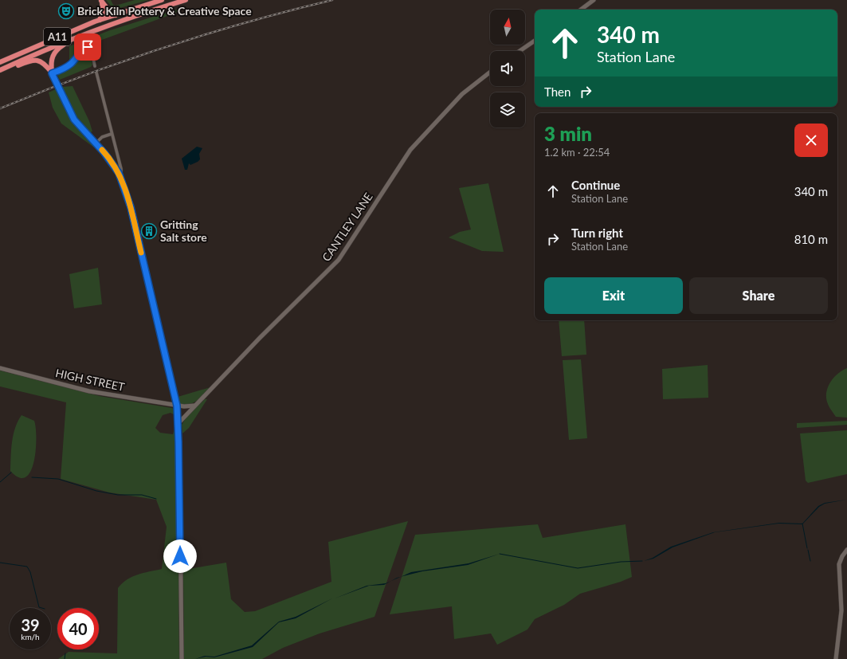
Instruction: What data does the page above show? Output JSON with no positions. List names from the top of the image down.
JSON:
{
  "streets": {
    "highway": ["A11"],
    "street": ["CANTLEY LANE", "HIGH STREET"]
  },
  "places": {
    "theatre": ["Brick Kiln Pottery & Creative Space"],
    "building": ["Gritting Salt store"]
  },
  "north": "top",
  "page": {
    "turn": ["340 m", "Station Lane"],
    "then": "Then",
    "heading": ["3 min", "1.2 km · 22:54"],
    "list": [
      {
        "name": "Continue",
        "note": "Station Lane",
        "value": "340 m"
      },
      {
        "name": "Turn right",
        "note": "Station Lane",
        "value": "810 m"
      }
    ],
    "buttons": ["Exit", "Share"],
    "speed": "39 km/h",
    "limit": "40"
  }
}
